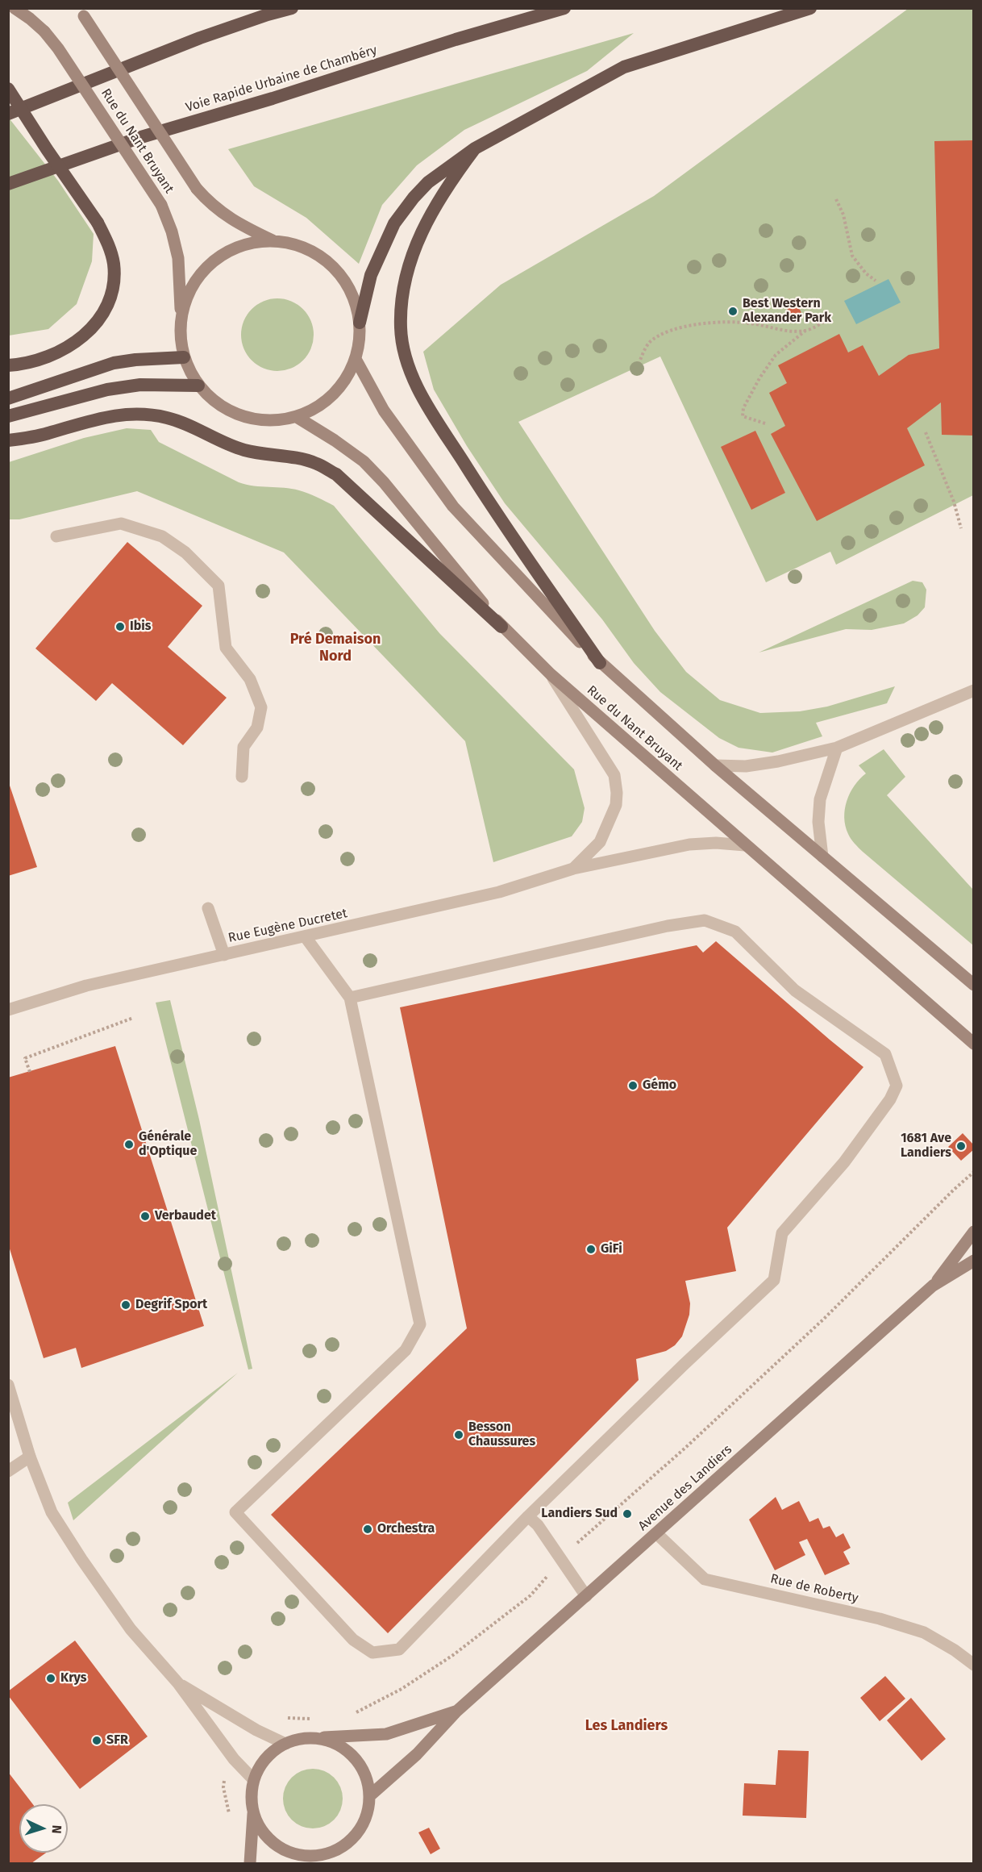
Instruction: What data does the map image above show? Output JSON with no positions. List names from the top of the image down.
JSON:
{
  "streets": {
    "highway": ["Voie Rapide Urbaine de Chambéry"],
    "main road": ["Rue du Nant Bruyant", "Avenue des Landiers"],
    "street": ["Rue Eugène Ducretet", "Rue de Roberty"]
  },
  "crossings": [
    ["Rue du Nant Bruyant", "Rue Eugène Ducretet"],
    ["Avenue des Landiers", "Rue de Roberty"]
  ],
  "districts": ["Pré Demaison Nord", "Les Landiers"],
  "places": [
    "Best Western Alexander Park",
    "Ibis",
    "Gémo",
    "Générale d'Optique",
    "1681 Ave Landiers",
    "Verbaudet",
    "GiFi",
    "Degrif Sport",
    "Besson Chaussures",
    "Landiers Sud",
    "Orchestra",
    "Krys",
    "SFR"
  ],
  "north": "right"
}
